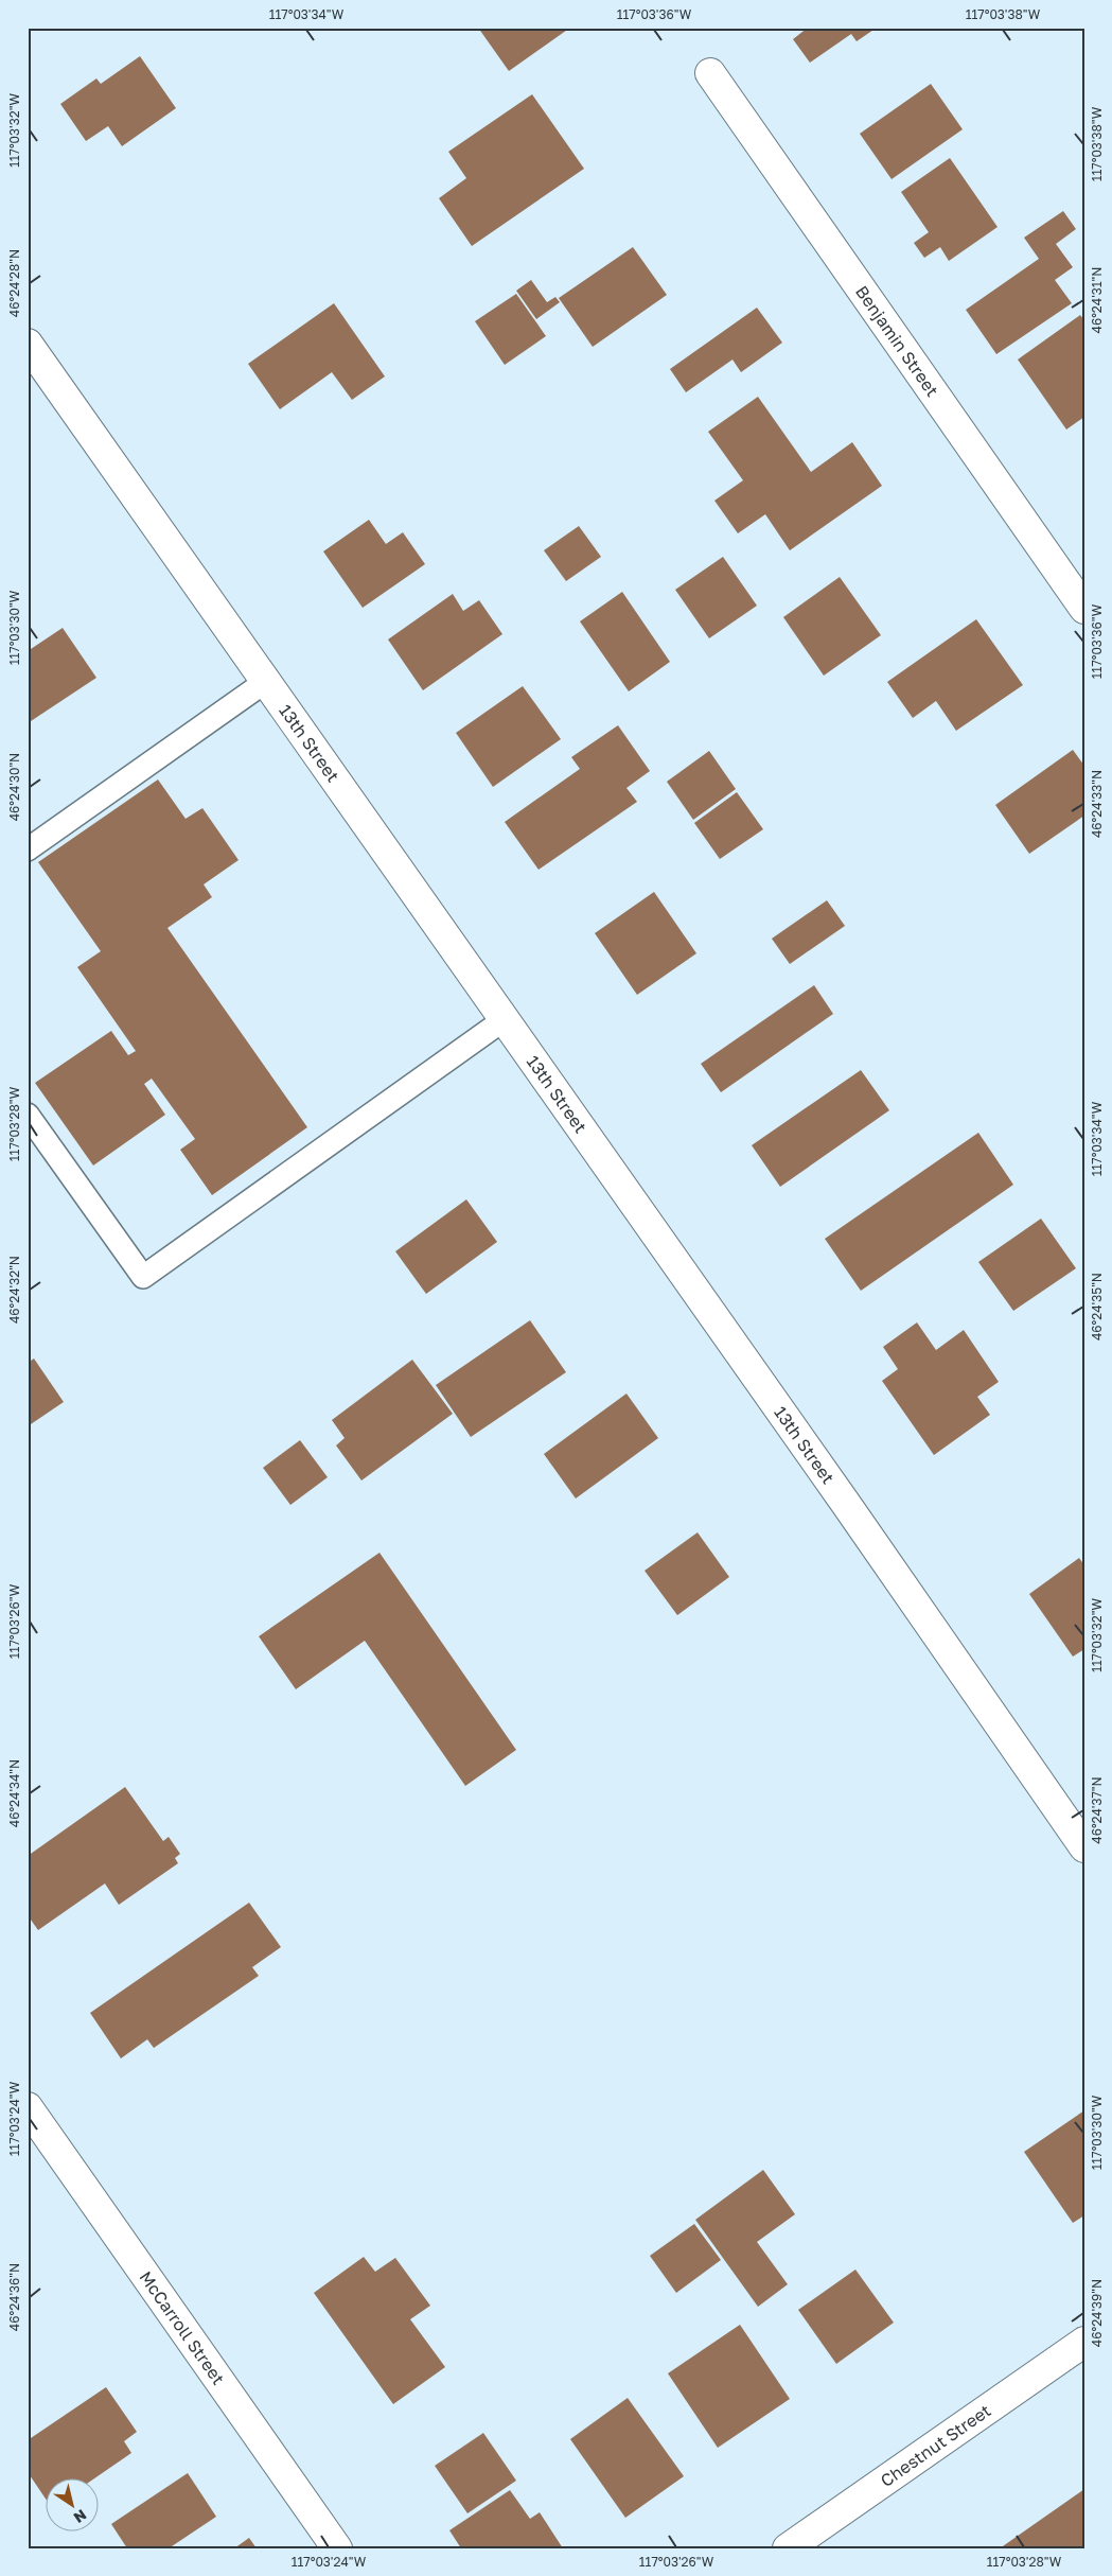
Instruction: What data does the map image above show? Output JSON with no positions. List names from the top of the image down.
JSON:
{
  "streets": {
    "main road": [
      "Benjamin Street",
      "13th Street",
      "McCarroll Street",
      "Chestnut Street"
    ]
  },
  "north": "bottom right",
  "coordinates": [
    "117°03'34\"W",
    "117°03'36\"W",
    "117°03'38\"W",
    "117°03'32\"W",
    "46°24'28\"N",
    "46°24'31\"N",
    "117°03'30\"W",
    "46°24'30\"N",
    "46°24'33\"N",
    "117°03'28\"W",
    "46°24'32\"N",
    "46°24'35\"N",
    "117°03'26\"W",
    "46°24'34\"N",
    "46°24'37\"N",
    "117°03'24\"W",
    "46°24'36\"N",
    "46°24'39\"N"
  ]
}
